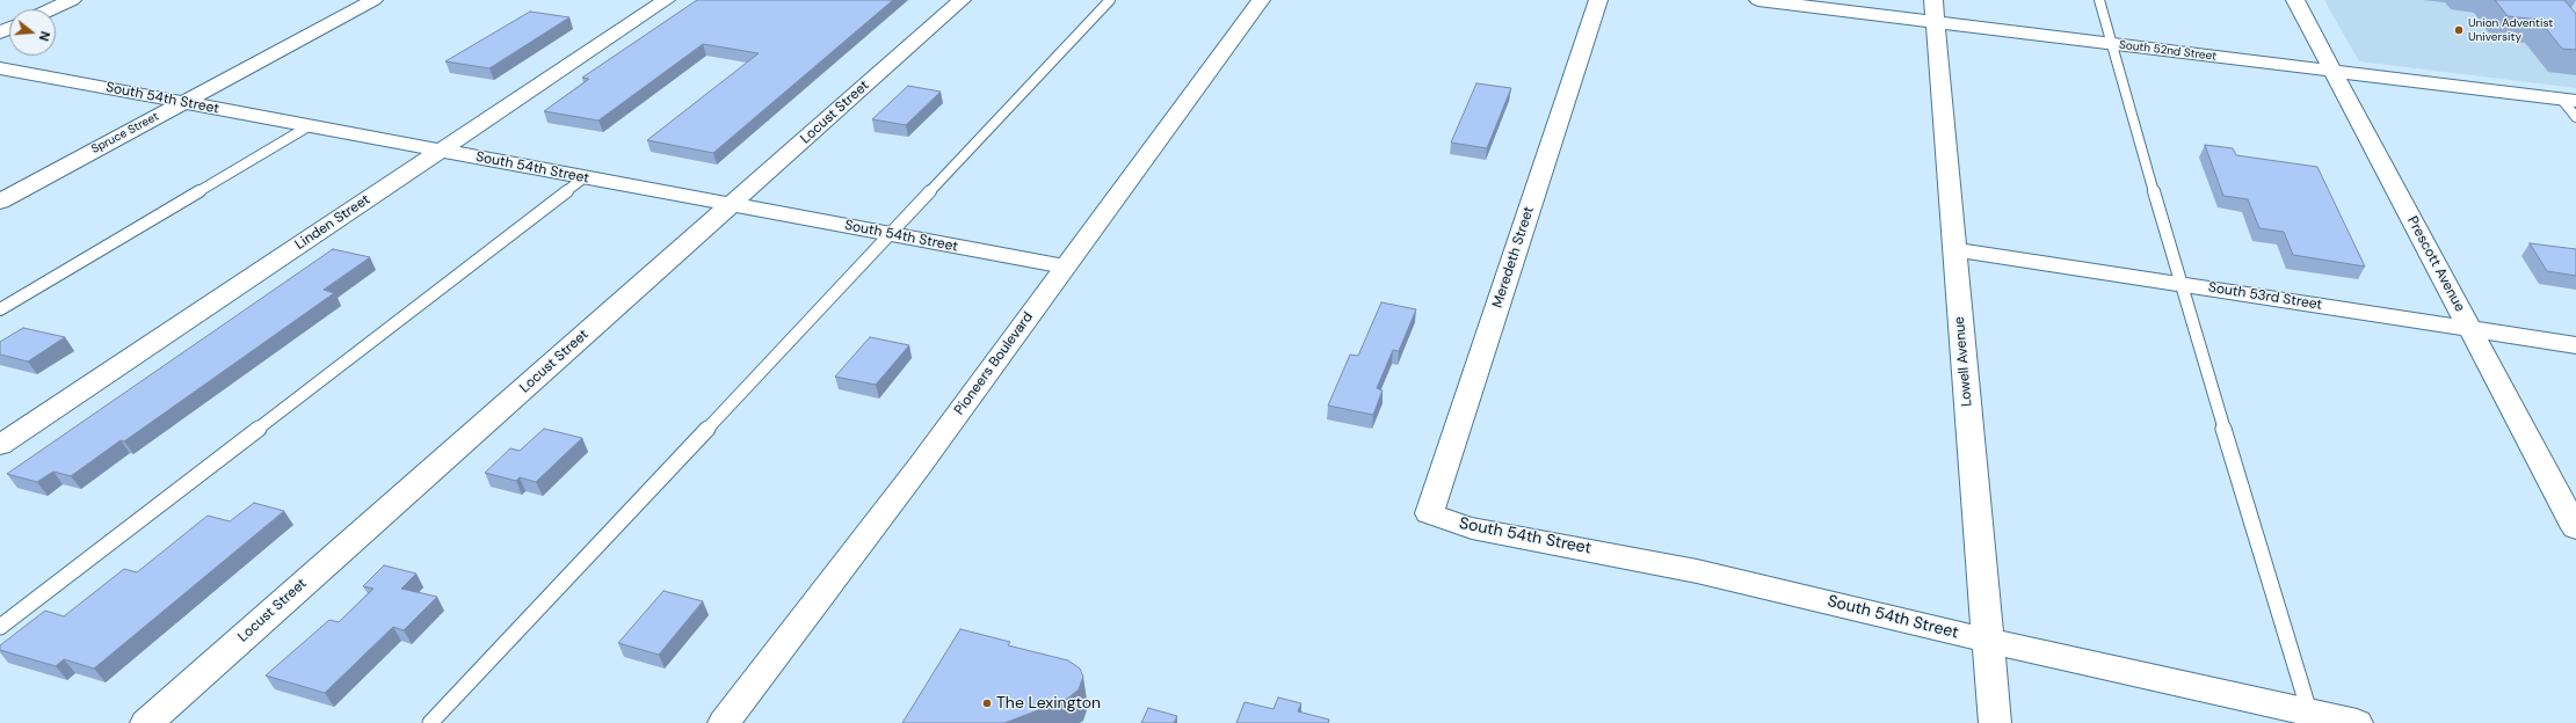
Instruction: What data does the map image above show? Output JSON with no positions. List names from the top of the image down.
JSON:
{
  "streets": {
    "street": [
      "South 52nd Street",
      "South 54th Street",
      "Locust Street",
      "Spruce Street",
      "Linden Street",
      "Meredeth Street",
      "Prescott Avenue",
      "South 53rd Street",
      "Lowell Avenue",
      "Pioneers Boulevard"
    ]
  },
  "crossings": [
    ["South 52nd Street", "Prescott Avenue"],
    ["South 52nd Street", "Lowell Avenue"],
    ["South 54th Street", "Locust Street"],
    ["South 54th Street", "Spruce Street"],
    ["South 54th Street", "Linden Street"],
    ["South 54th Street", "Meredeth Street"],
    ["South 54th Street", "Lowell Avenue"],
    ["South 54th Street", "Pioneers Boulevard"],
    ["Prescott Avenue", "South 53rd Street"],
    ["South 53rd Street", "Lowell Avenue"]
  ],
  "places": ["Union Adventist University", "The Lexington"],
  "north": "right"
}
